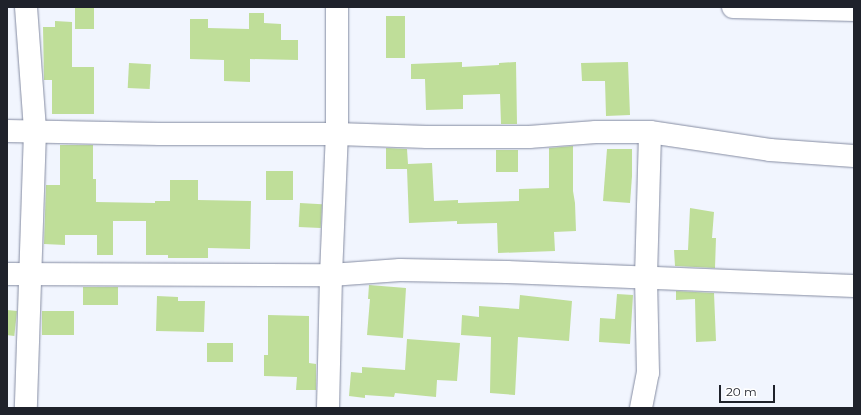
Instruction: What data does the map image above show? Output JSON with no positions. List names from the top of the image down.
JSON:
{
  "scale_bar": "20 m"
}
